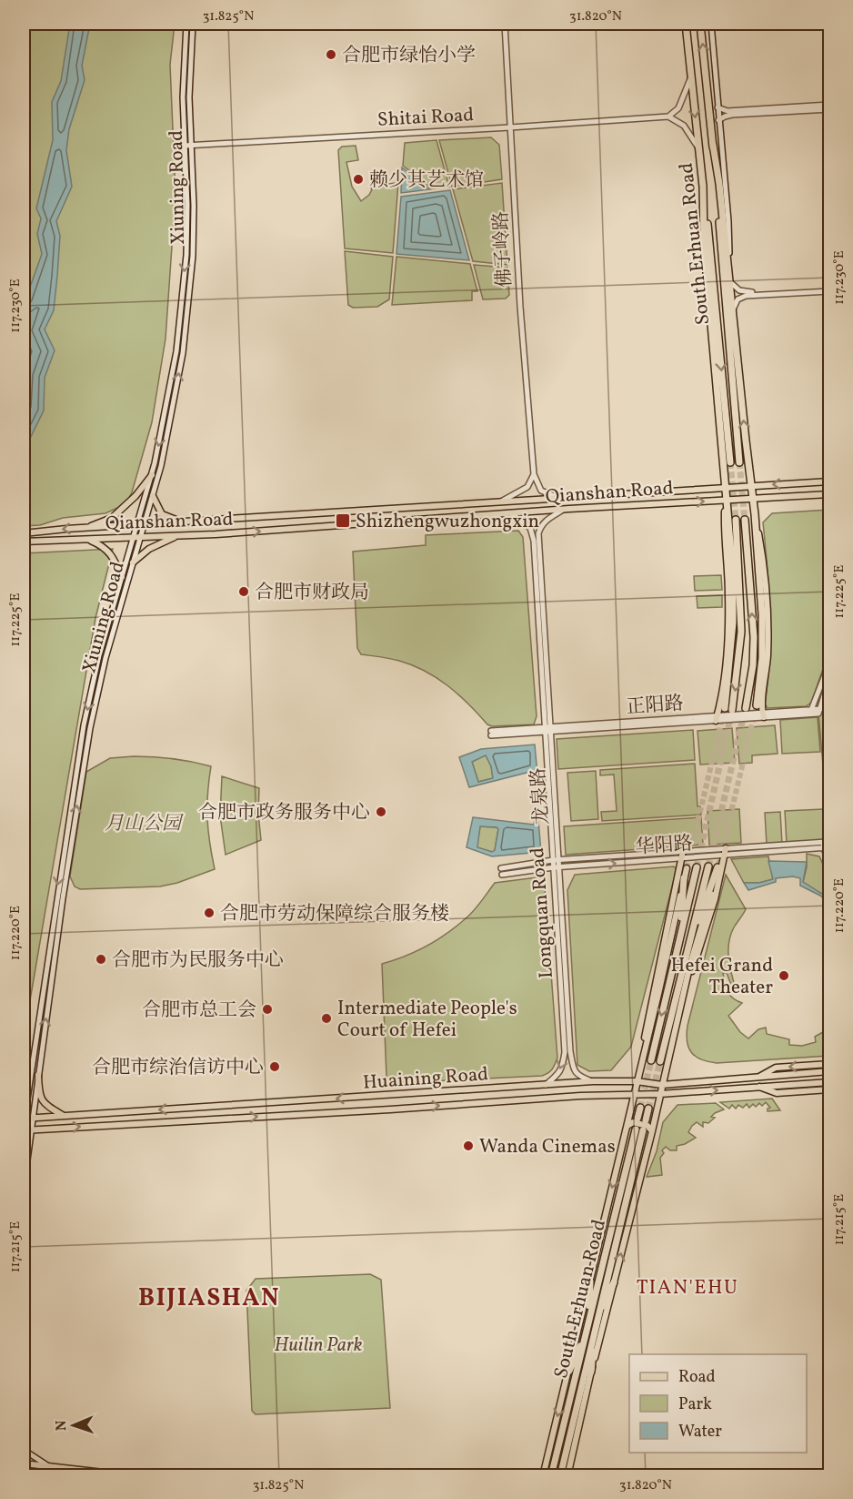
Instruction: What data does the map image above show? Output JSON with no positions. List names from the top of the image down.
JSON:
{
  "streets": {
    "highway": ["South Erhuan Road"],
    "main road": ["Qianshan Road", "Huaining Road"],
    "street": [
      "Shitai Road",
      "Xiuning Road",
      "佛子岭路",
      "正阳路",
      "华阳路",
      "Longquan Road"
    ]
  },
  "crossings": [
    ["Shitai Road", "Xiuning Road"],
    ["Shitai Road", "佛子岭路"],
    ["Xiuning Road", "Qianshan Road"],
    ["Xiuning Road", "Huaining Road"],
    ["Qianshan Road", "Longquan Road"],
    ["正阳路", "Longquan Road"],
    ["华阳路", "Longquan Road"],
    ["Longquan Road", "Huaining Road"]
  ],
  "districts": ["TIAN'EHU", "BIJIASHAN"],
  "parks": ["月山公园", "Huilin Park"],
  "places": {
    "other": [
      "合肥市绿怡小学",
      "赖少其艺术馆",
      "合肥市财政局",
      "合肥市政务服务中心",
      "合肥市劳动保障综合服务楼",
      "合肥市为民服务中心",
      "Hefei Grand Theater",
      "合肥市总工会",
      "Intermediate People's Court of Hefei",
      "合肥市综治信访中心",
      "Wanda Cinemas"
    ],
    "transit": ["Shizhengwuzhongxin"]
  },
  "legend": ["Road", "Park", "Water"],
  "north": "left",
  "coordinates": [
    "31.825°N",
    "31.820°N",
    "117.230°E",
    "117.225°E",
    "117.220°E",
    "117.215°E"
  ]
}
